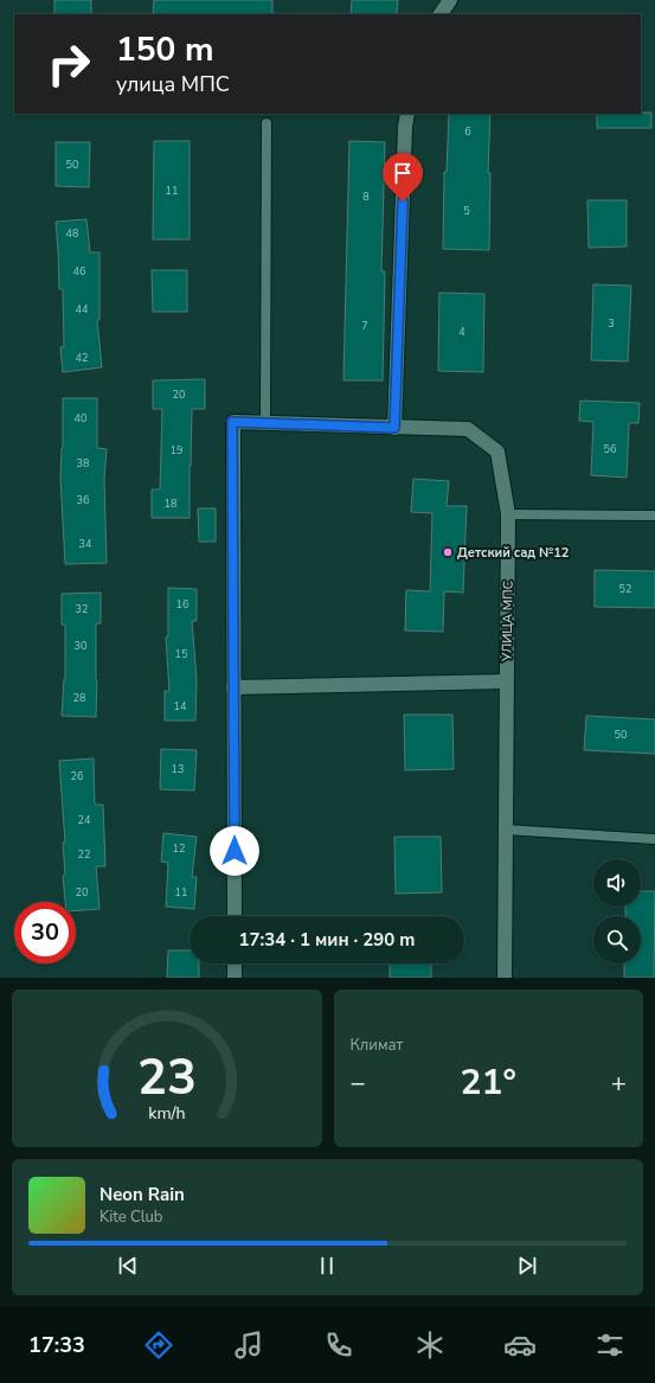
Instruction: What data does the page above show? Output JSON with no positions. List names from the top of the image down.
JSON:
{
  "streets": {
    "street": ["УЛИЦА МПС"]
  },
  "places": ["Детский сад №12"],
  "house_numbers": [
    "6",
    "50",
    "11",
    "8",
    "5",
    "48",
    "46",
    "44",
    "3",
    "7",
    "4",
    "42",
    "20",
    "40",
    "56",
    "19",
    "38",
    "36",
    "18",
    "34",
    "52",
    "16",
    "32",
    "30",
    "15",
    "28",
    "14",
    "50",
    "13",
    "26",
    "24",
    "12",
    "22",
    "20",
    "11"
  ],
  "page": {
    "turn": ["150 m", "улица МПС"],
    "limit": "30",
    "trip": "17:34 · 1 мин · 290 m",
    "tile": "Климат",
    "heat": ["−", "21°", "+"],
    "song": ["Neon Rain", "Kite Club"],
    "tabs": "17:33",
    "gauge": ["23", "km/h"]
  }
}
